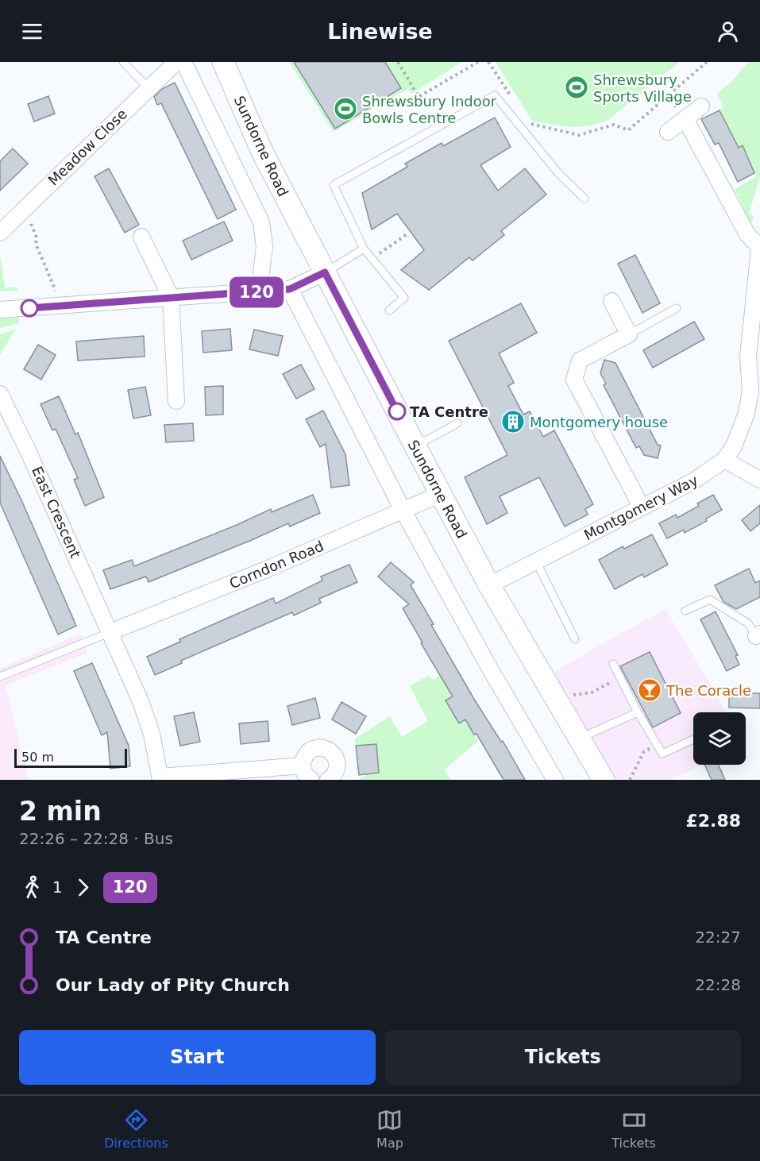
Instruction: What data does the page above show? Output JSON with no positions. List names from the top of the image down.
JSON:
{
  "streets": {
    "main road": ["Sundorne Road"],
    "street": [
      "Meadow Close",
      "Montgomery Way",
      "East Crescent",
      "Corndon Road"
    ]
  },
  "crossings": [
    ["Sundorne Road", "Montgomery Way"],
    ["Sundorne Road", "Corndon Road"],
    ["East Crescent", "Corndon Road"]
  ],
  "places": {
    "sports": ["Shrewsbury Sports Village", "Shrewsbury Indoor Bowls Centre"],
    "other": ["TA Centre"],
    "building": ["Montgomery house"],
    "bar": ["The Coracle"]
  },
  "lines": ["bus line 120"],
  "scale_bar": "50 m",
  "page": {
    "header": "Linewise",
    "on_map": "120",
    "scale": "50 m",
    "heading": ["2 min", "22:26 – 22:28 · Bus", "£2.88"],
    "legs": ["1", "120"],
    "list": [
      {
        "name": "TA Centre",
        "value": "22:27"
      },
      {
        "name": "Our Lady of Pity Church",
        "value": "22:28"
      }
    ],
    "buttons": ["Start", "Tickets"],
    "tabs": ["Directions", "Map", "Tickets"]
  }
}
